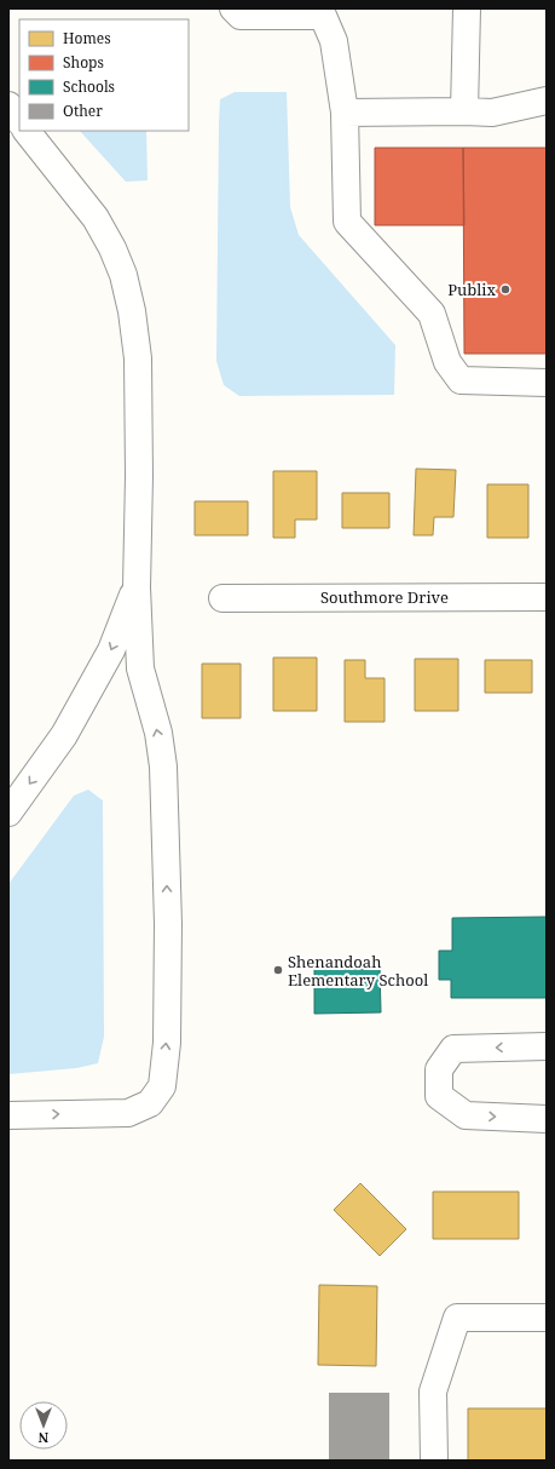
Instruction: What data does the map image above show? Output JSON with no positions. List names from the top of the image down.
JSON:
{
  "streets": {
    "street": ["Southmore Drive"]
  },
  "places": ["Publix", "Shenandoah Elementary School"],
  "legend": [
    "Homes",
    "Shops",
    "Schools",
    "Other"
  ],
  "north": "bottom"
}
